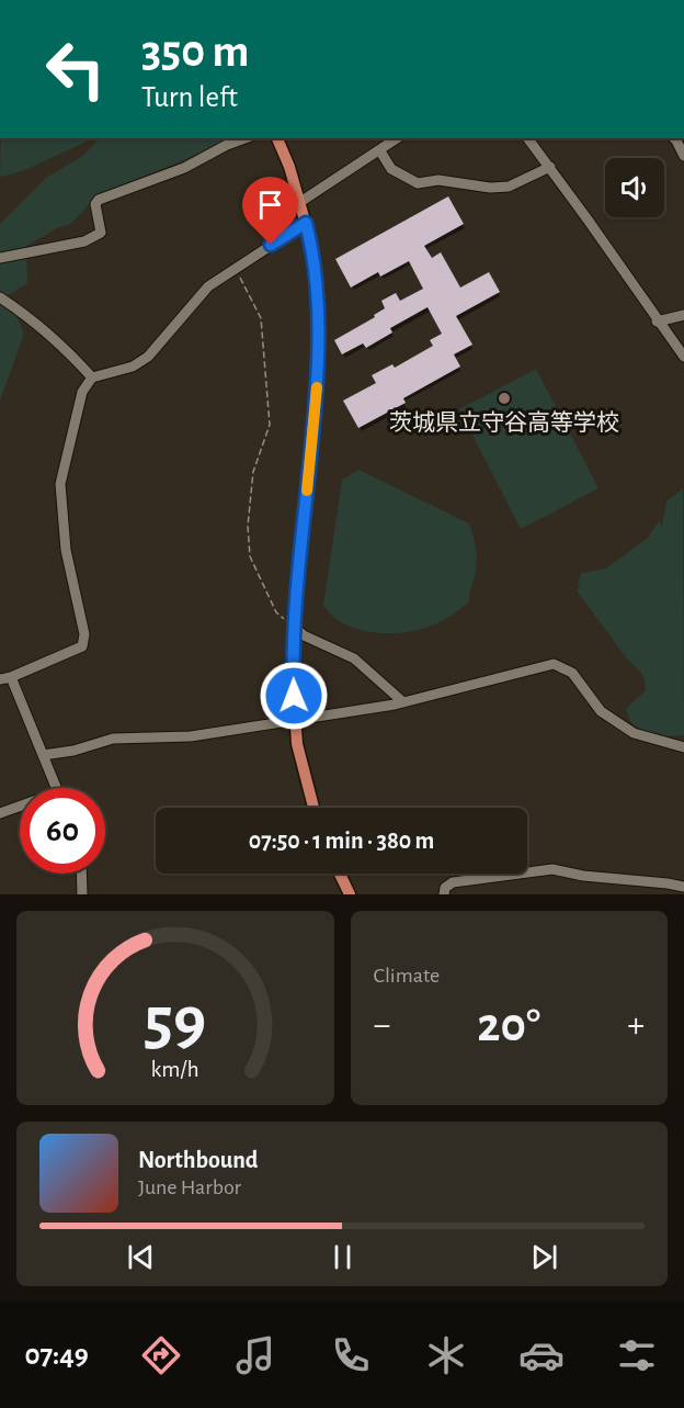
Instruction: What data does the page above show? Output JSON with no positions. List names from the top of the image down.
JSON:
{
  "places": ["茨城県立守谷高等学校"],
  "page": {
    "turn": ["350 m", "Turn left"],
    "limit": "60",
    "trip": "07:50 · 1 min · 380 m",
    "tile": "Climate",
    "heat": ["−", "20°", "+"],
    "song": ["Northbound", "June Harbor"],
    "tabs": "07:49",
    "gauge": ["59", "km/h"]
  }
}
